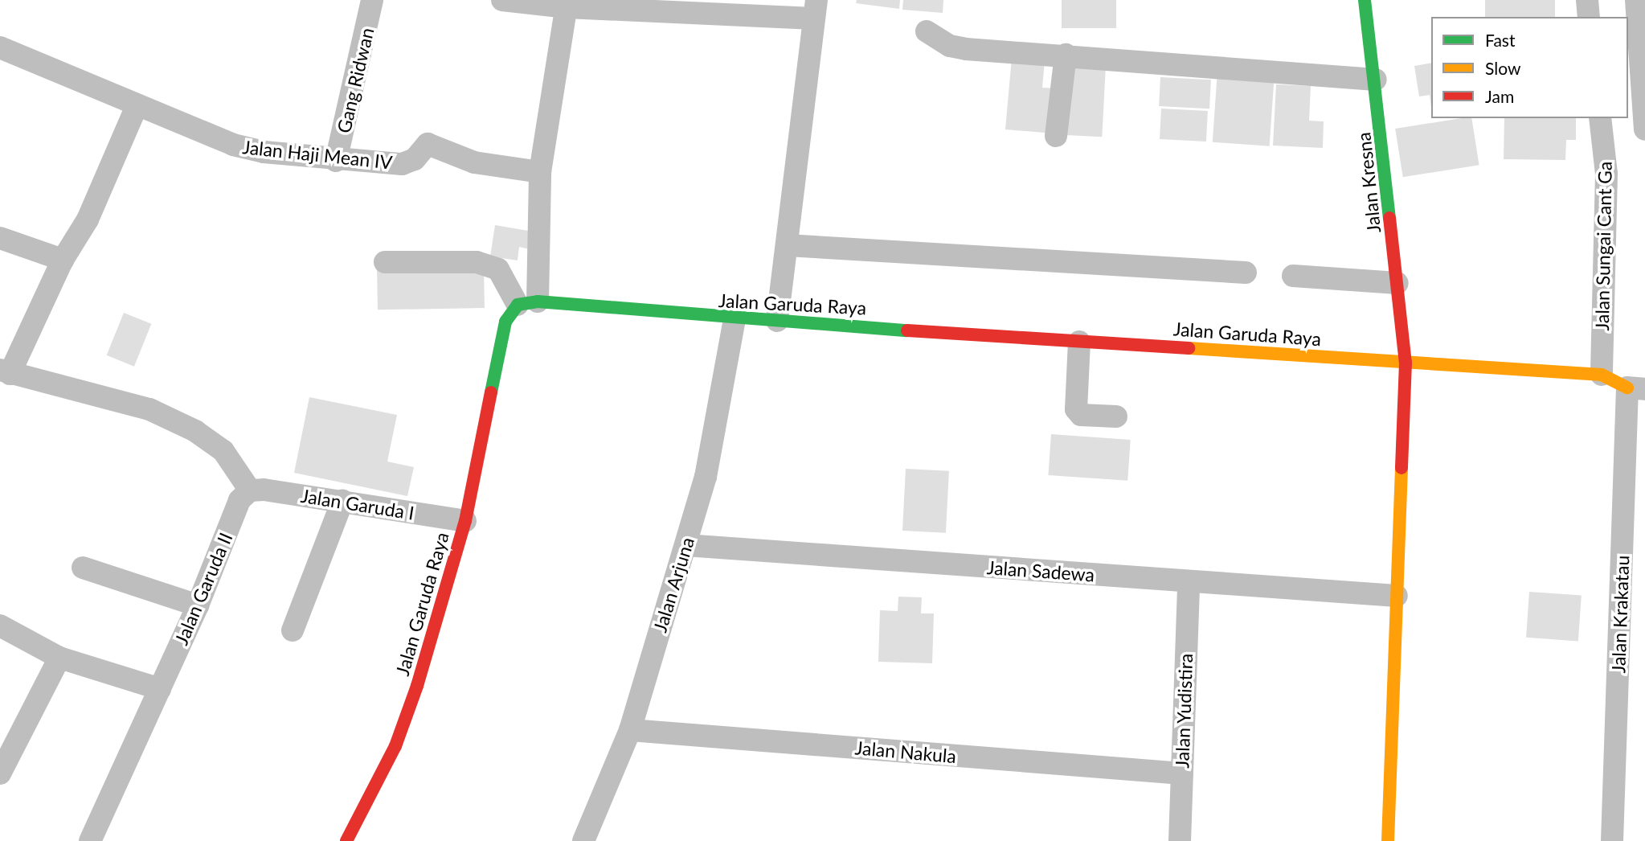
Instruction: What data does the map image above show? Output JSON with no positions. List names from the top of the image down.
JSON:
{
  "streets": {
    "street": [
      "Gang Ridwan",
      "Jalan Haji Mean IV",
      "Jalan Kresna",
      "Jalan Sungai Cant Ga",
      "Jalan Garuda Raya",
      "Jalan Garuda I",
      "Jalan Sadewa",
      "Jalan Arjuna",
      "Jalan Garuda II",
      "Jalan Krakatau",
      "Jalan Yudistira",
      "Jalan Nakula"
    ]
  },
  "crossings": [
    ["Gang Ridwan", "Jalan Haji Mean IV"],
    ["Jalan Kresna", "Jalan Garuda Raya"],
    ["Jalan Kresna", "Jalan Sadewa"],
    ["Jalan Sungai Cant Ga", "Jalan Garuda Raya"],
    ["Jalan Sungai Cant Ga", "Jalan Krakatau"],
    ["Jalan Garuda Raya", "Jalan Garuda I"],
    ["Jalan Garuda Raya", "Jalan Arjuna"],
    ["Jalan Garuda Raya", "Jalan Krakatau"],
    ["Jalan Garuda I", "Jalan Garuda II"],
    ["Jalan Sadewa", "Jalan Arjuna"],
    ["Jalan Sadewa", "Jalan Yudistira"],
    ["Jalan Arjuna", "Jalan Nakula"],
    ["Jalan Yudistira", "Jalan Nakula"]
  ],
  "legend": ["Fast", "Slow", "Jam"]
}
